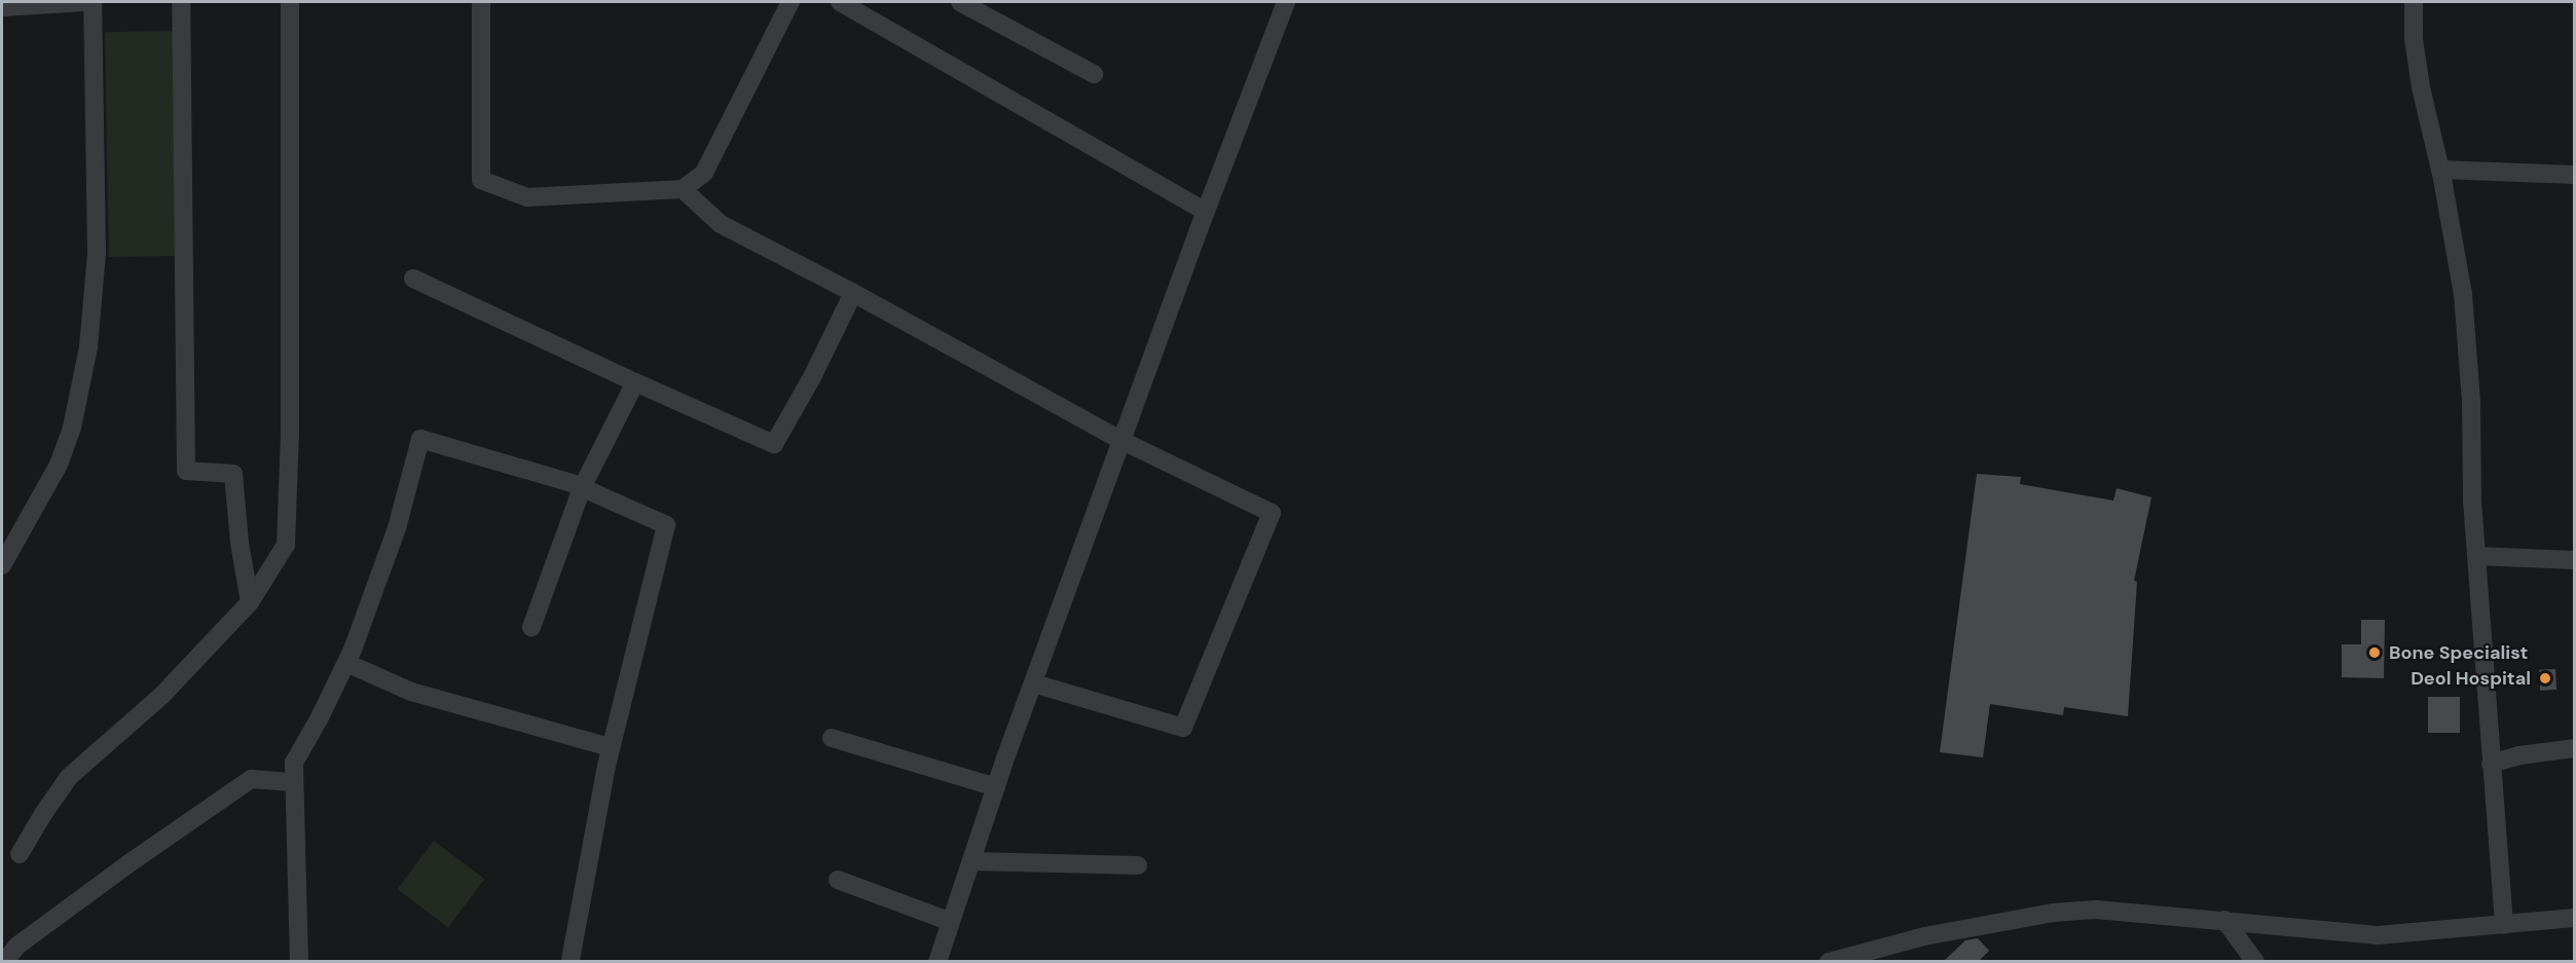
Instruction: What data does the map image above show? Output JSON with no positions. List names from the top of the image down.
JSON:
{
  "places": ["Bone Specialist", "Deol Hospital"]
}
